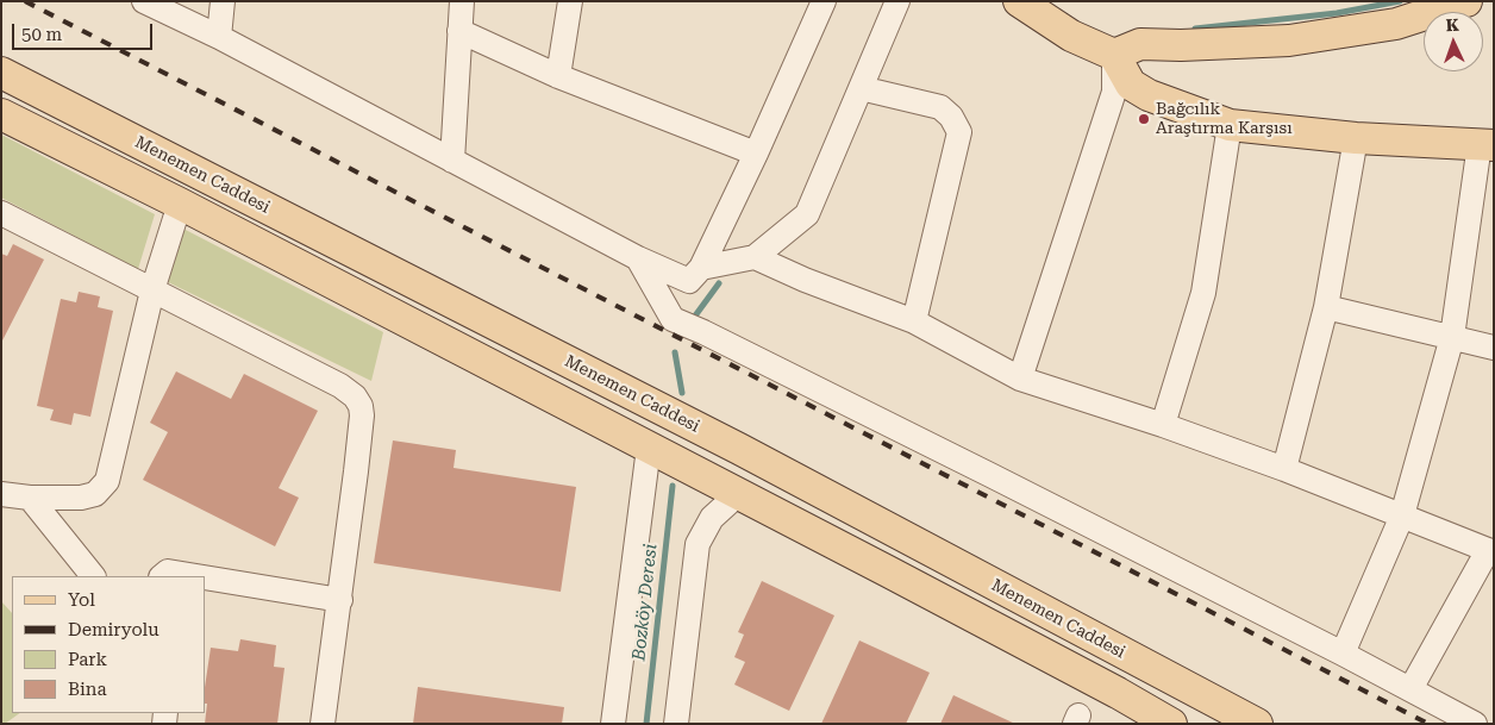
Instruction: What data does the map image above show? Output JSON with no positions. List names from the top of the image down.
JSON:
{
  "streets": {
    "main road": ["Menemen Caddesi"]
  },
  "water": ["Bozköy Deresi"],
  "places": ["Bağcılık Araştırma Karşısı"],
  "legend": [
    "Yol",
    "Demiryolu",
    "Park",
    "Bina"
  ],
  "scale_bar": "50 m",
  "north": "top"
}
